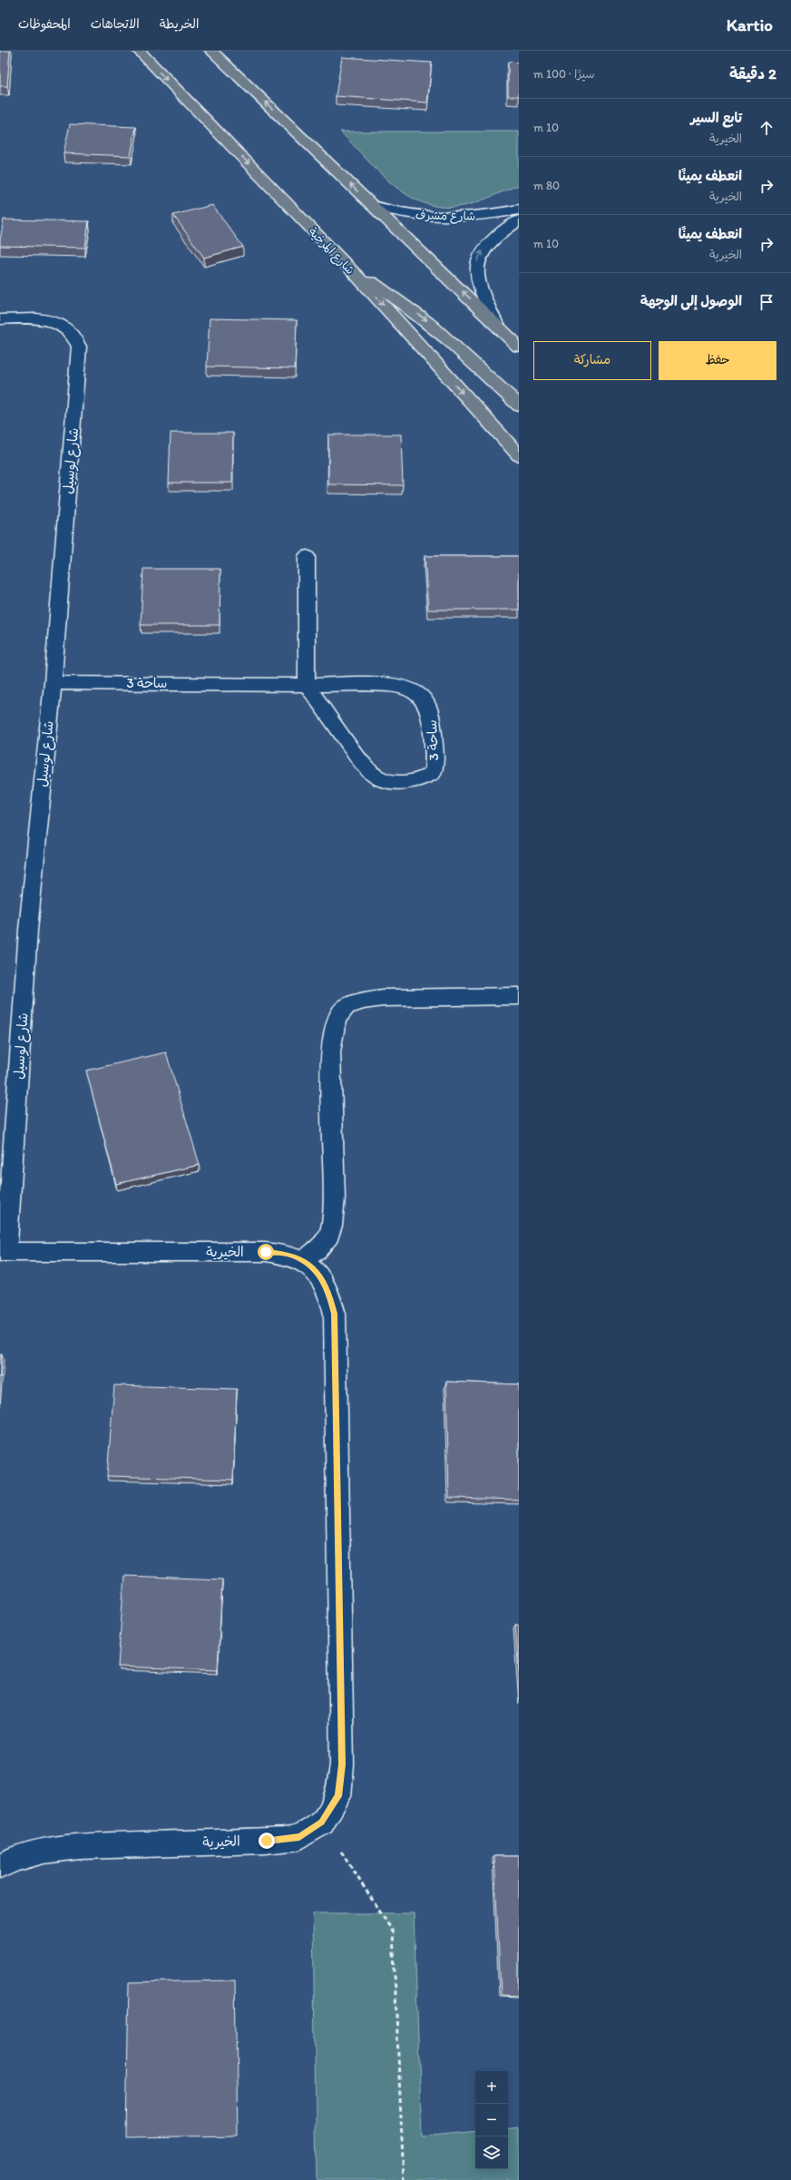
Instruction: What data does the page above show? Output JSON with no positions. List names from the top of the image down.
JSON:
{
  "streets": {
    "highway": ["شارع المرخية"],
    "street": [
      "شارع مشرف",
      "شارع لوسيل",
      "ساحة 3",
      "الخيرية"
    ]
  },
  "crossings": [
    ["شارع لوسيل", "ساحة 3"],
    ["شارع لوسيل", "الخيرية"]
  ],
  "page": {
    "header": "Kartio",
    "nav": ["الخريطة", "الاتجاهات", "المحفوظات"],
    "heading": ["2 دقيقة", "سيرًا · 100 m"],
    "list": [
      ["تابع السير", "الخيرية", "10 m"],
      ["انعطف يمينًا", "الخيرية", "80 m"],
      ["انعطف يمينًا", "الخيرية", "10 m"],
      "الوصول إلى الوجهة"
    ],
    "buttons": ["حفظ", "مشاركة"],
    "map_buttons": ["+", "−"]
  }
}
